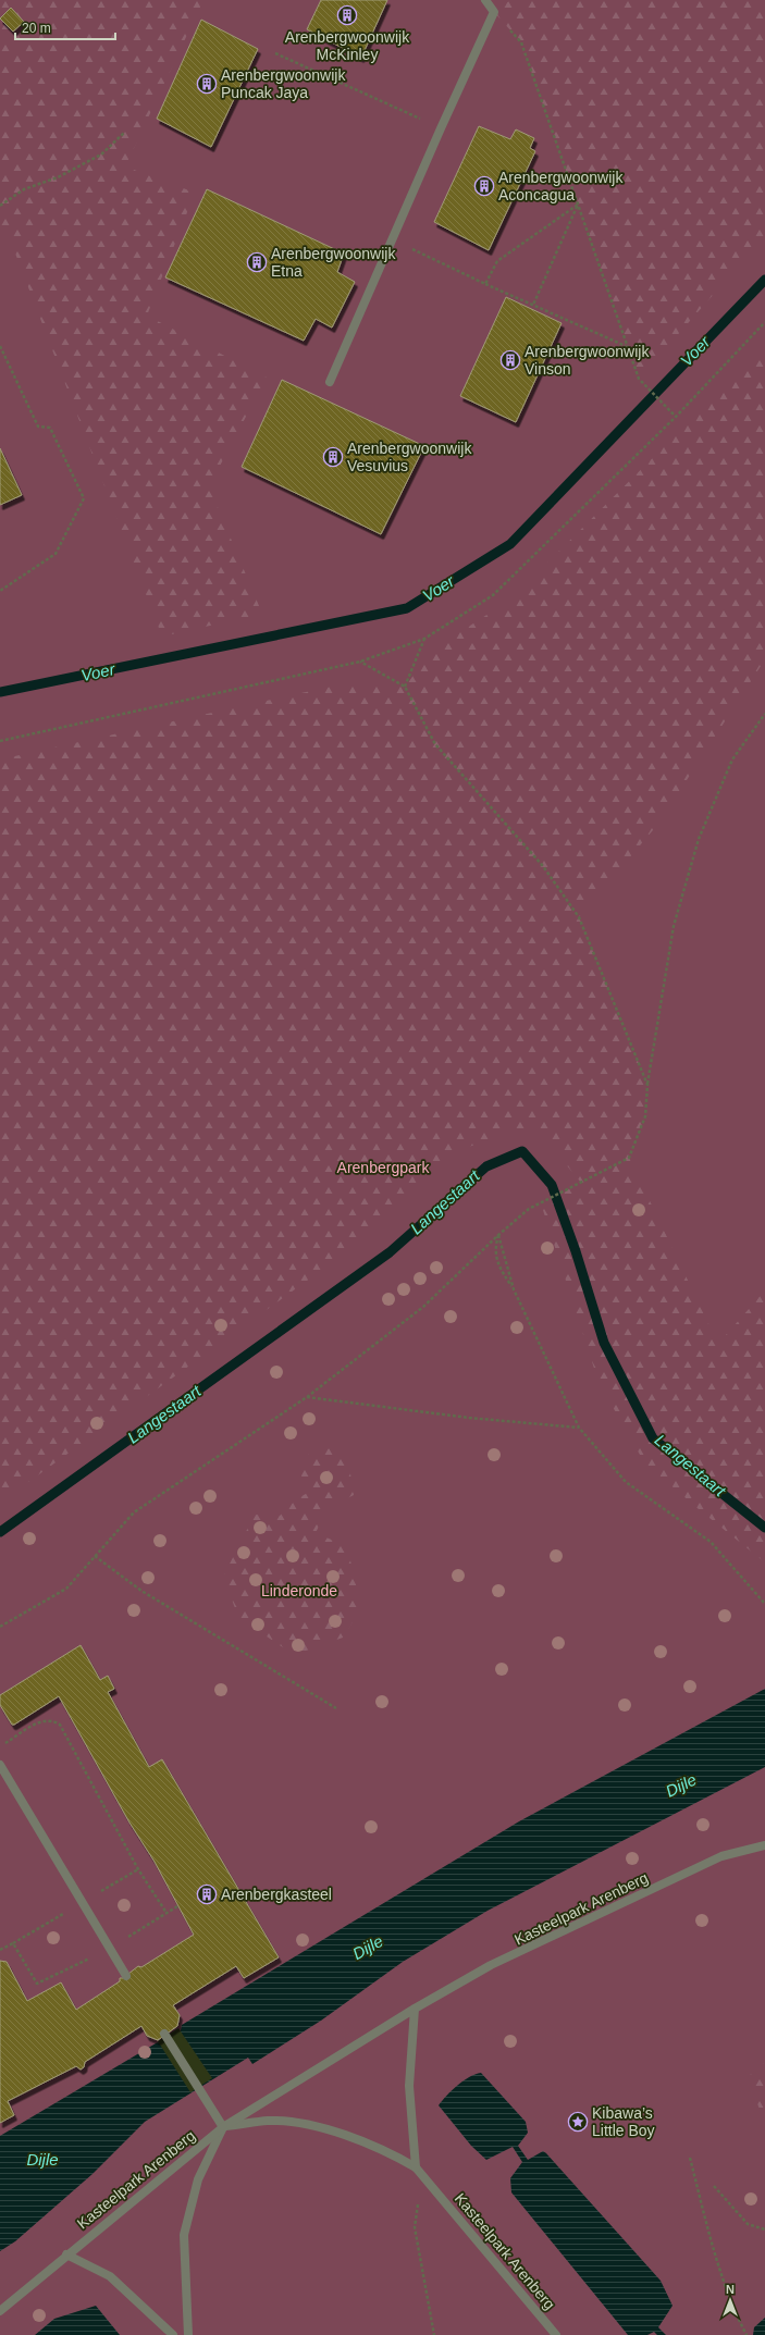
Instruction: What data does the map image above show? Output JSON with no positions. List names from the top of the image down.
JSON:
{
  "streets": {
    "street": ["Kasteelpark Arenberg"]
  },
  "water": ["Voer", "Langestaart", "Dijle"],
  "parks": ["Arenbergpark", "Linderonde"],
  "places": {
    "building": [
      "Arenbergwoonwijk McKinley",
      "Arenbergwoonwijk Puncak Jaya",
      "Arenbergwoonwijk Aconcagua",
      "Arenbergwoonwijk Etna",
      "Arenbergwoonwijk Vinson",
      "Arenbergwoonwijk Vesuvius",
      "Arenbergkasteel"
    ],
    "place": ["Kibawa’s Little Boy"]
  },
  "scale_bar": "20 m",
  "north": "top"
}
